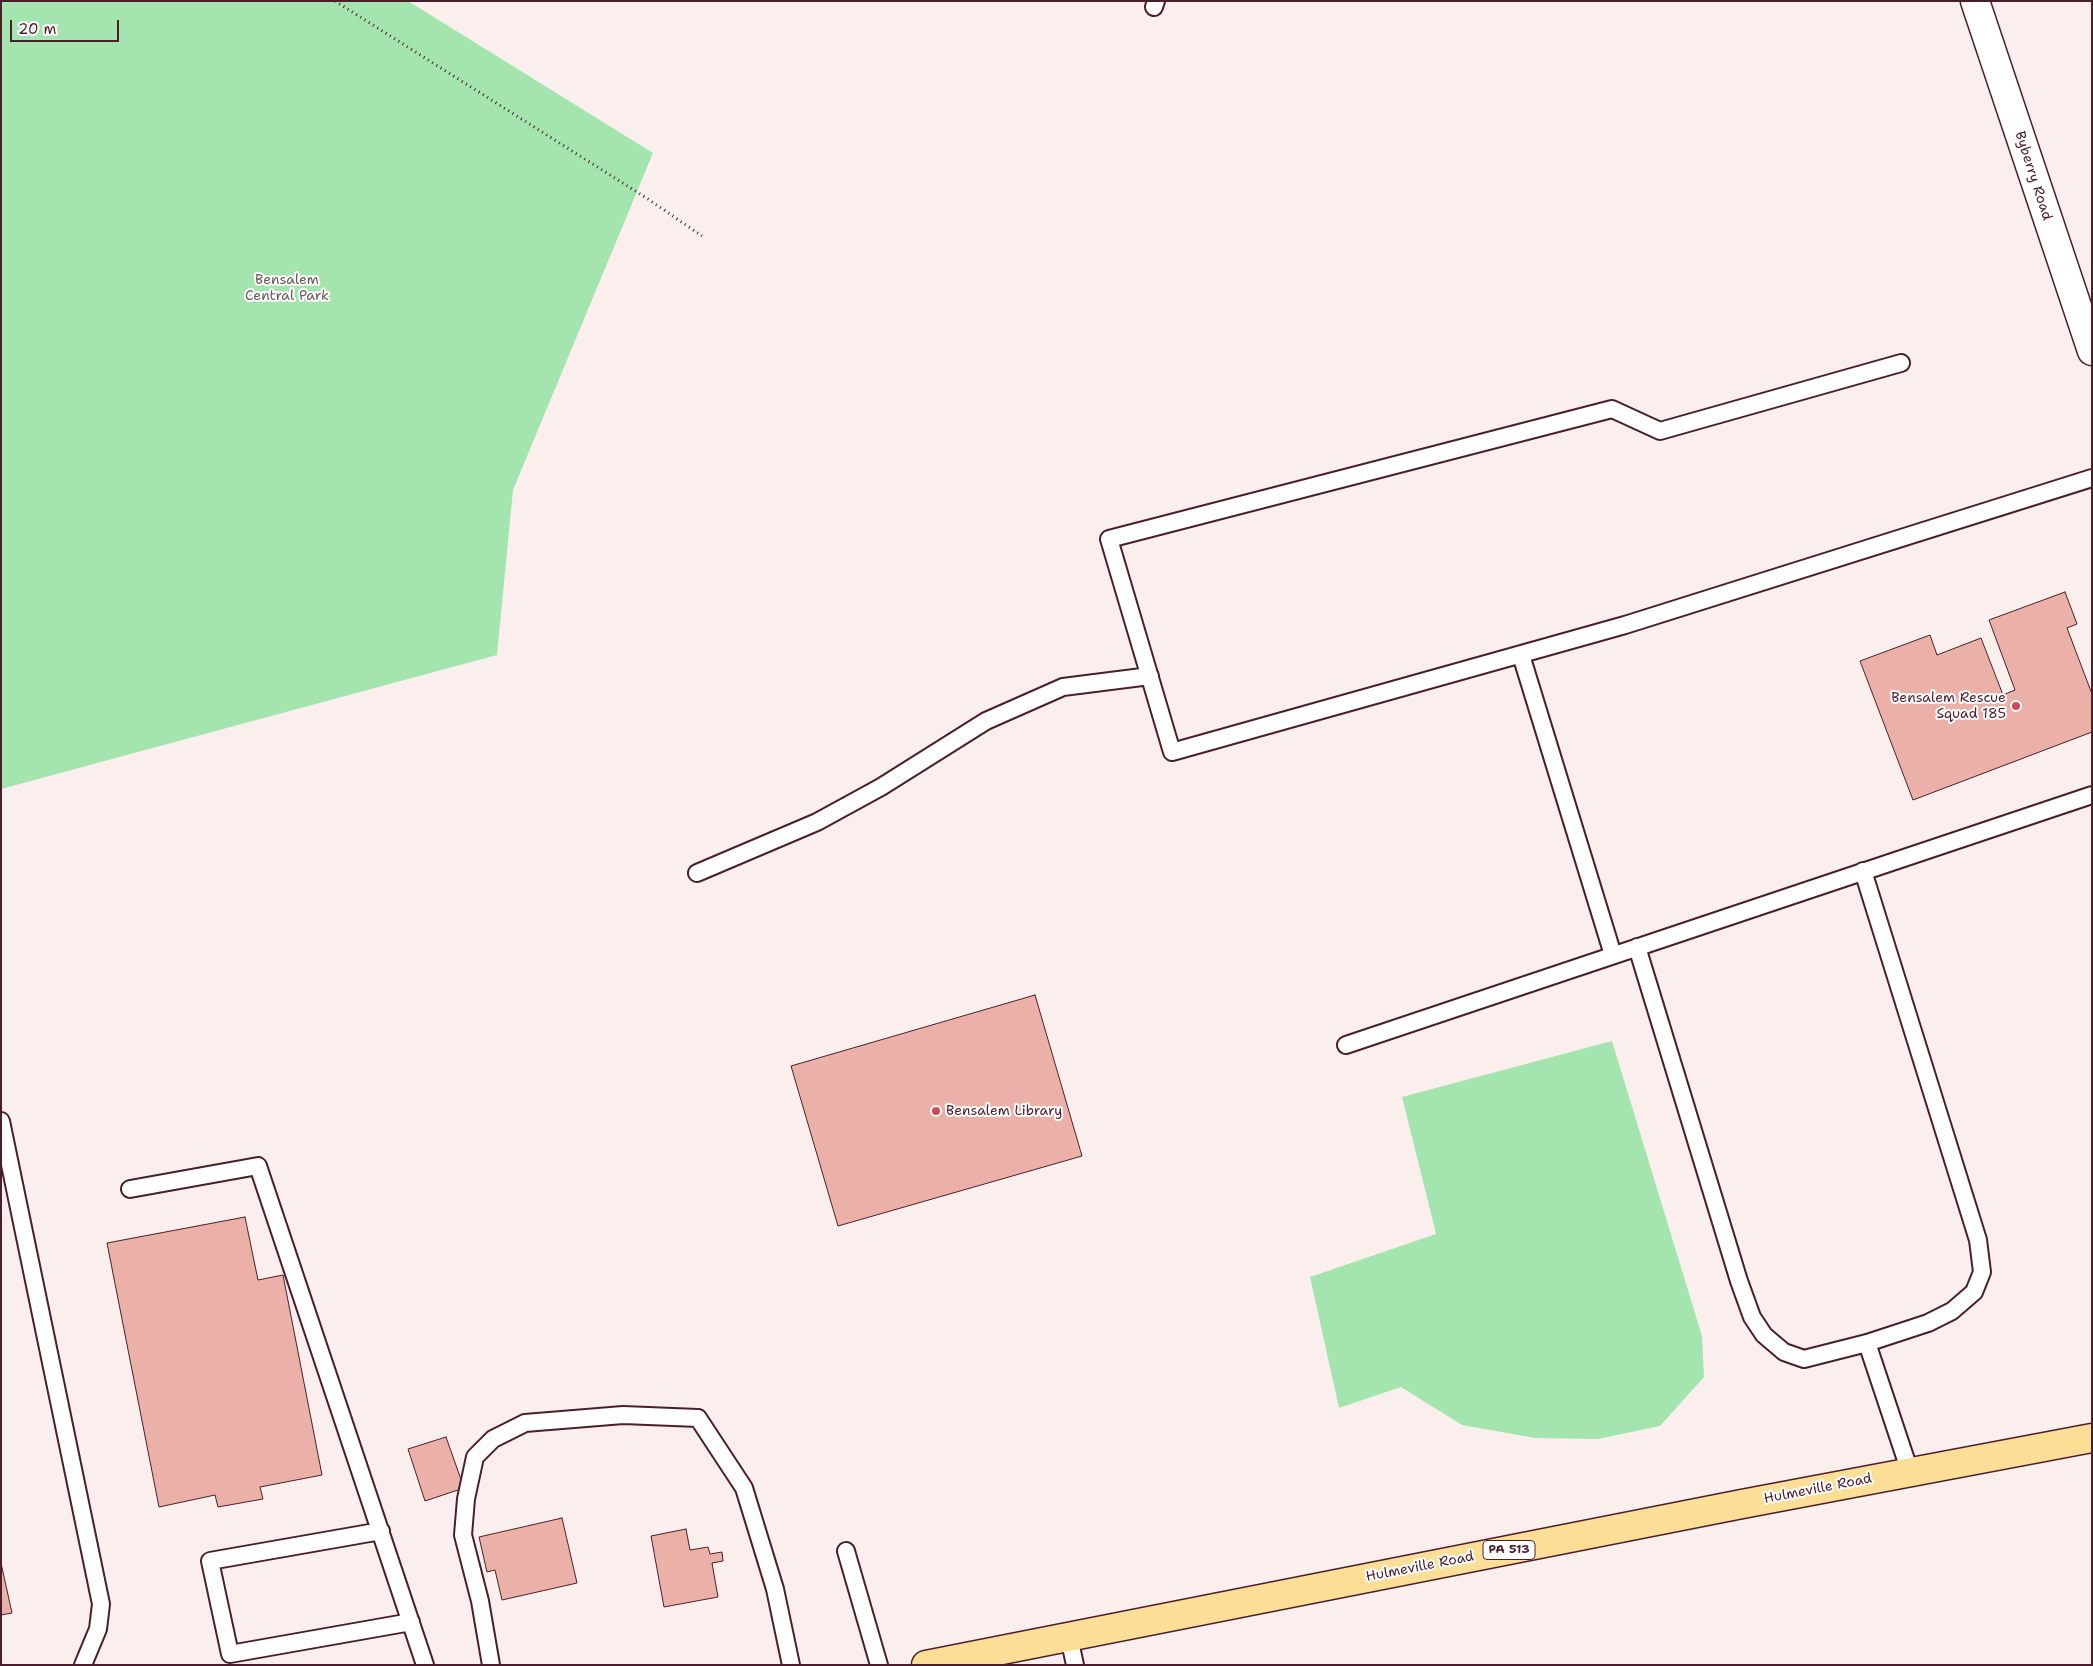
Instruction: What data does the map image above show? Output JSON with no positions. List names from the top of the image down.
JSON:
{
  "streets": {
    "main road": ["Hulmeville Road", "PA 513"],
    "street": ["Byberry Road"]
  },
  "parks": ["Bensalem Central Park"],
  "places": ["Bensalem Rescue Squad 185", "Bensalem Library"],
  "scale_bar": "20 m"
}
